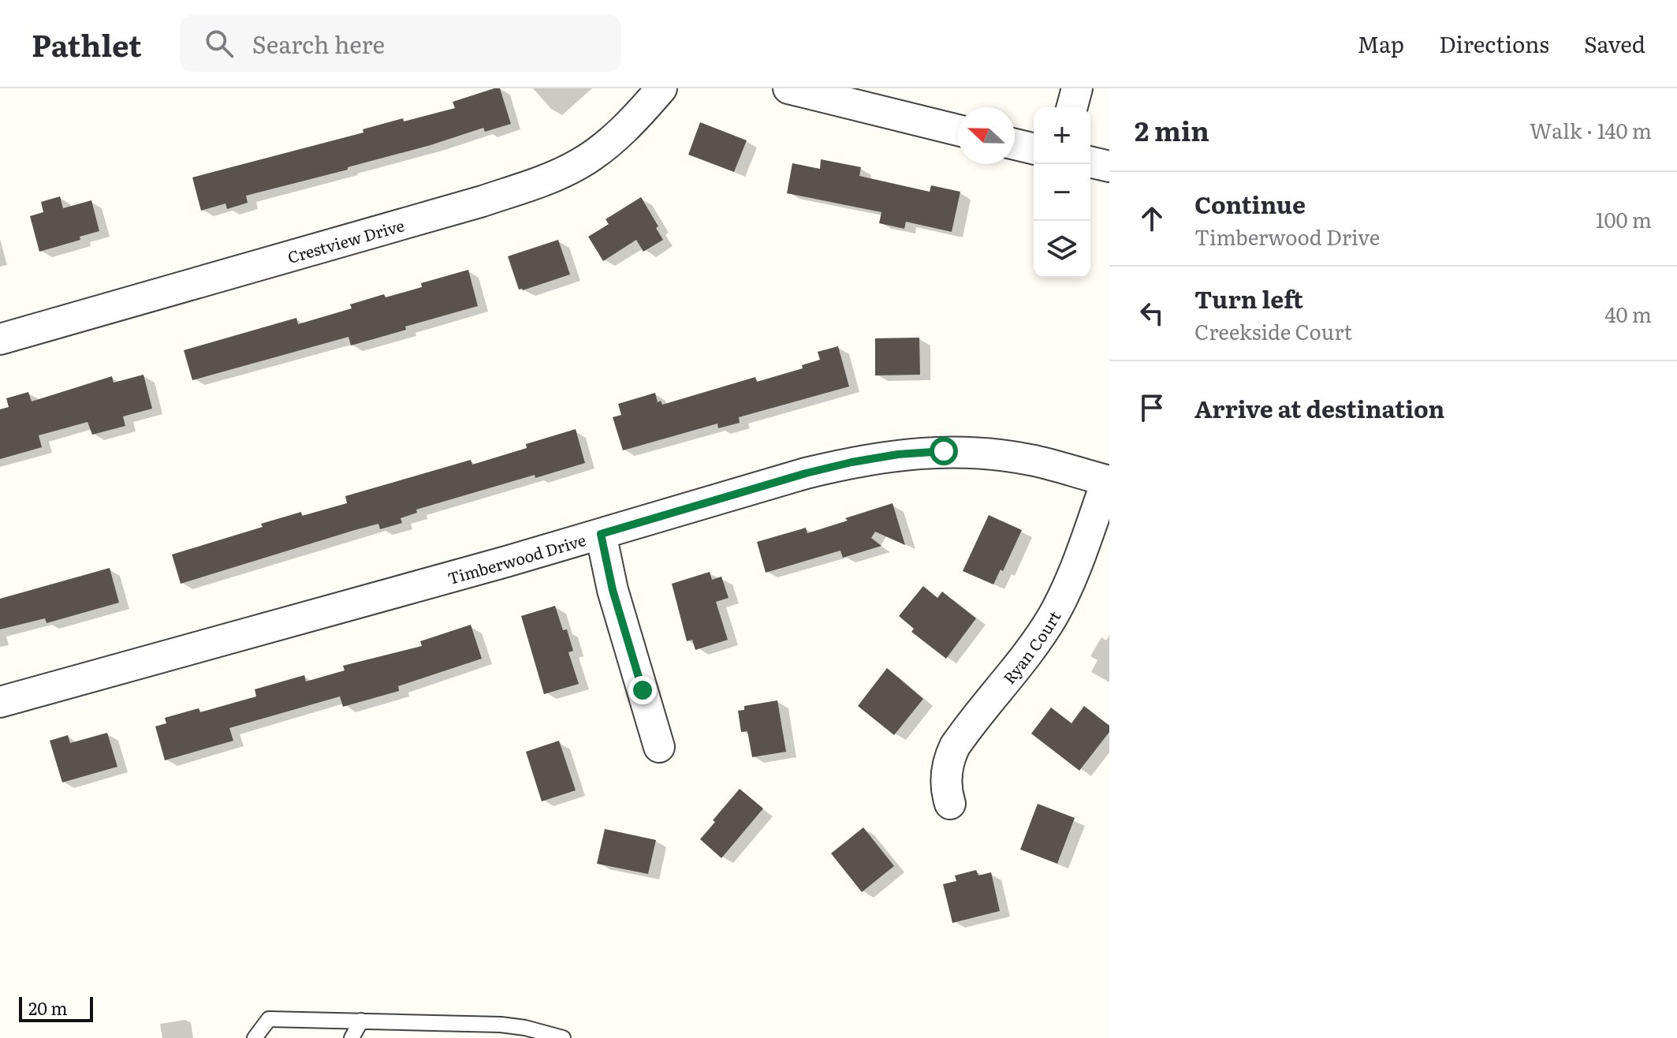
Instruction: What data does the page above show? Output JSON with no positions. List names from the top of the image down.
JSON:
{
  "streets": {
    "street": ["Crestview Drive", "Timberwood Drive", "Ryan Court"]
  },
  "crossings": [
    ["Timberwood Drive", "Ryan Court"]
  ],
  "scale_bar": "20 m",
  "north": "left",
  "page": {
    "header": "Pathlet",
    "search": "Search here",
    "nav": ["Map", "Directions", "Saved"],
    "heading": ["2 min", "Walk · 140 m"],
    "map_buttons": ["+", "−"],
    "list": [
      ["Continue", "Timberwood Drive", "100 m"],
      ["Turn left", "Creekside Court", "40 m"],
      "Arrive at destination"
    ],
    "scale": "20 m"
  }
}
